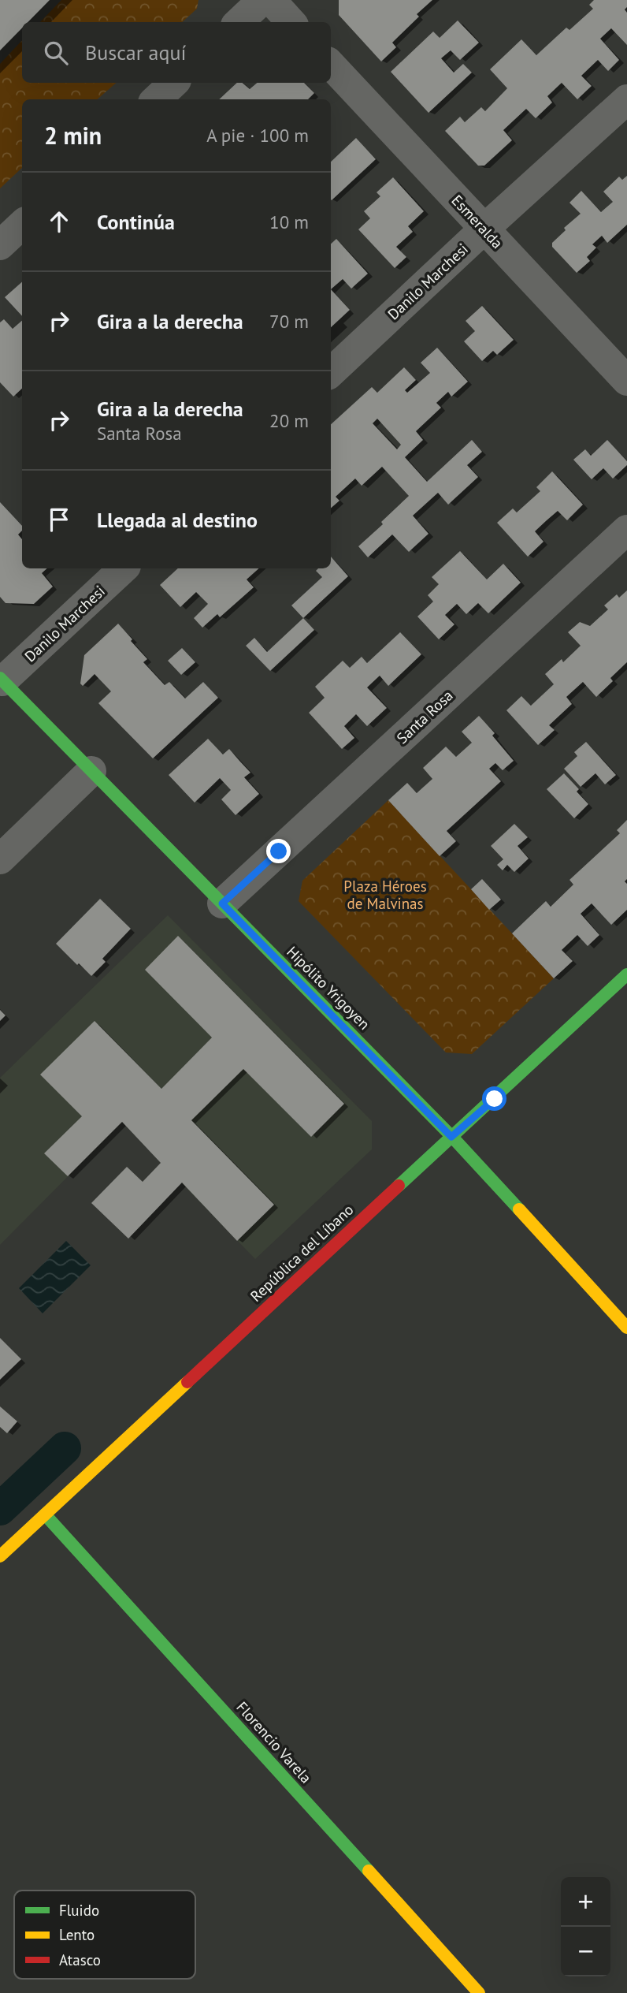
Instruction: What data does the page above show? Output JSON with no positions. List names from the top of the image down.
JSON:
{
  "streets": {
    "main road": ["Hipólito Yrigoyen", "República del Líbano", "Florencio Varela"],
    "street": ["Esmeralda", "Danilo Marchesi", "Santa Rosa"]
  },
  "crossings": [
    ["Esmeralda", "Danilo Marchesi"],
    ["Danilo Marchesi", "Hipólito Yrigoyen"],
    ["Santa Rosa", "Hipólito Yrigoyen"],
    ["Hipólito Yrigoyen", "República del Líbano"],
    ["República del Líbano", "Florencio Varela"]
  ],
  "parks": ["Plaza Héroes de Malvinas"],
  "legend": ["Fluido", "Lento", "Atasco"],
  "page": {
    "search": "Buscar aquí",
    "heading": ["2 min", "A pie · 100 m"],
    "list": [
      ["Continúa", "10 m"],
      ["Gira a la derecha", "70 m"],
      ["Gira a la derecha", "Santa Rosa", "20 m"],
      "Llegada al destino"
    ],
    "map_buttons": ["+", "−"]
  }
}
